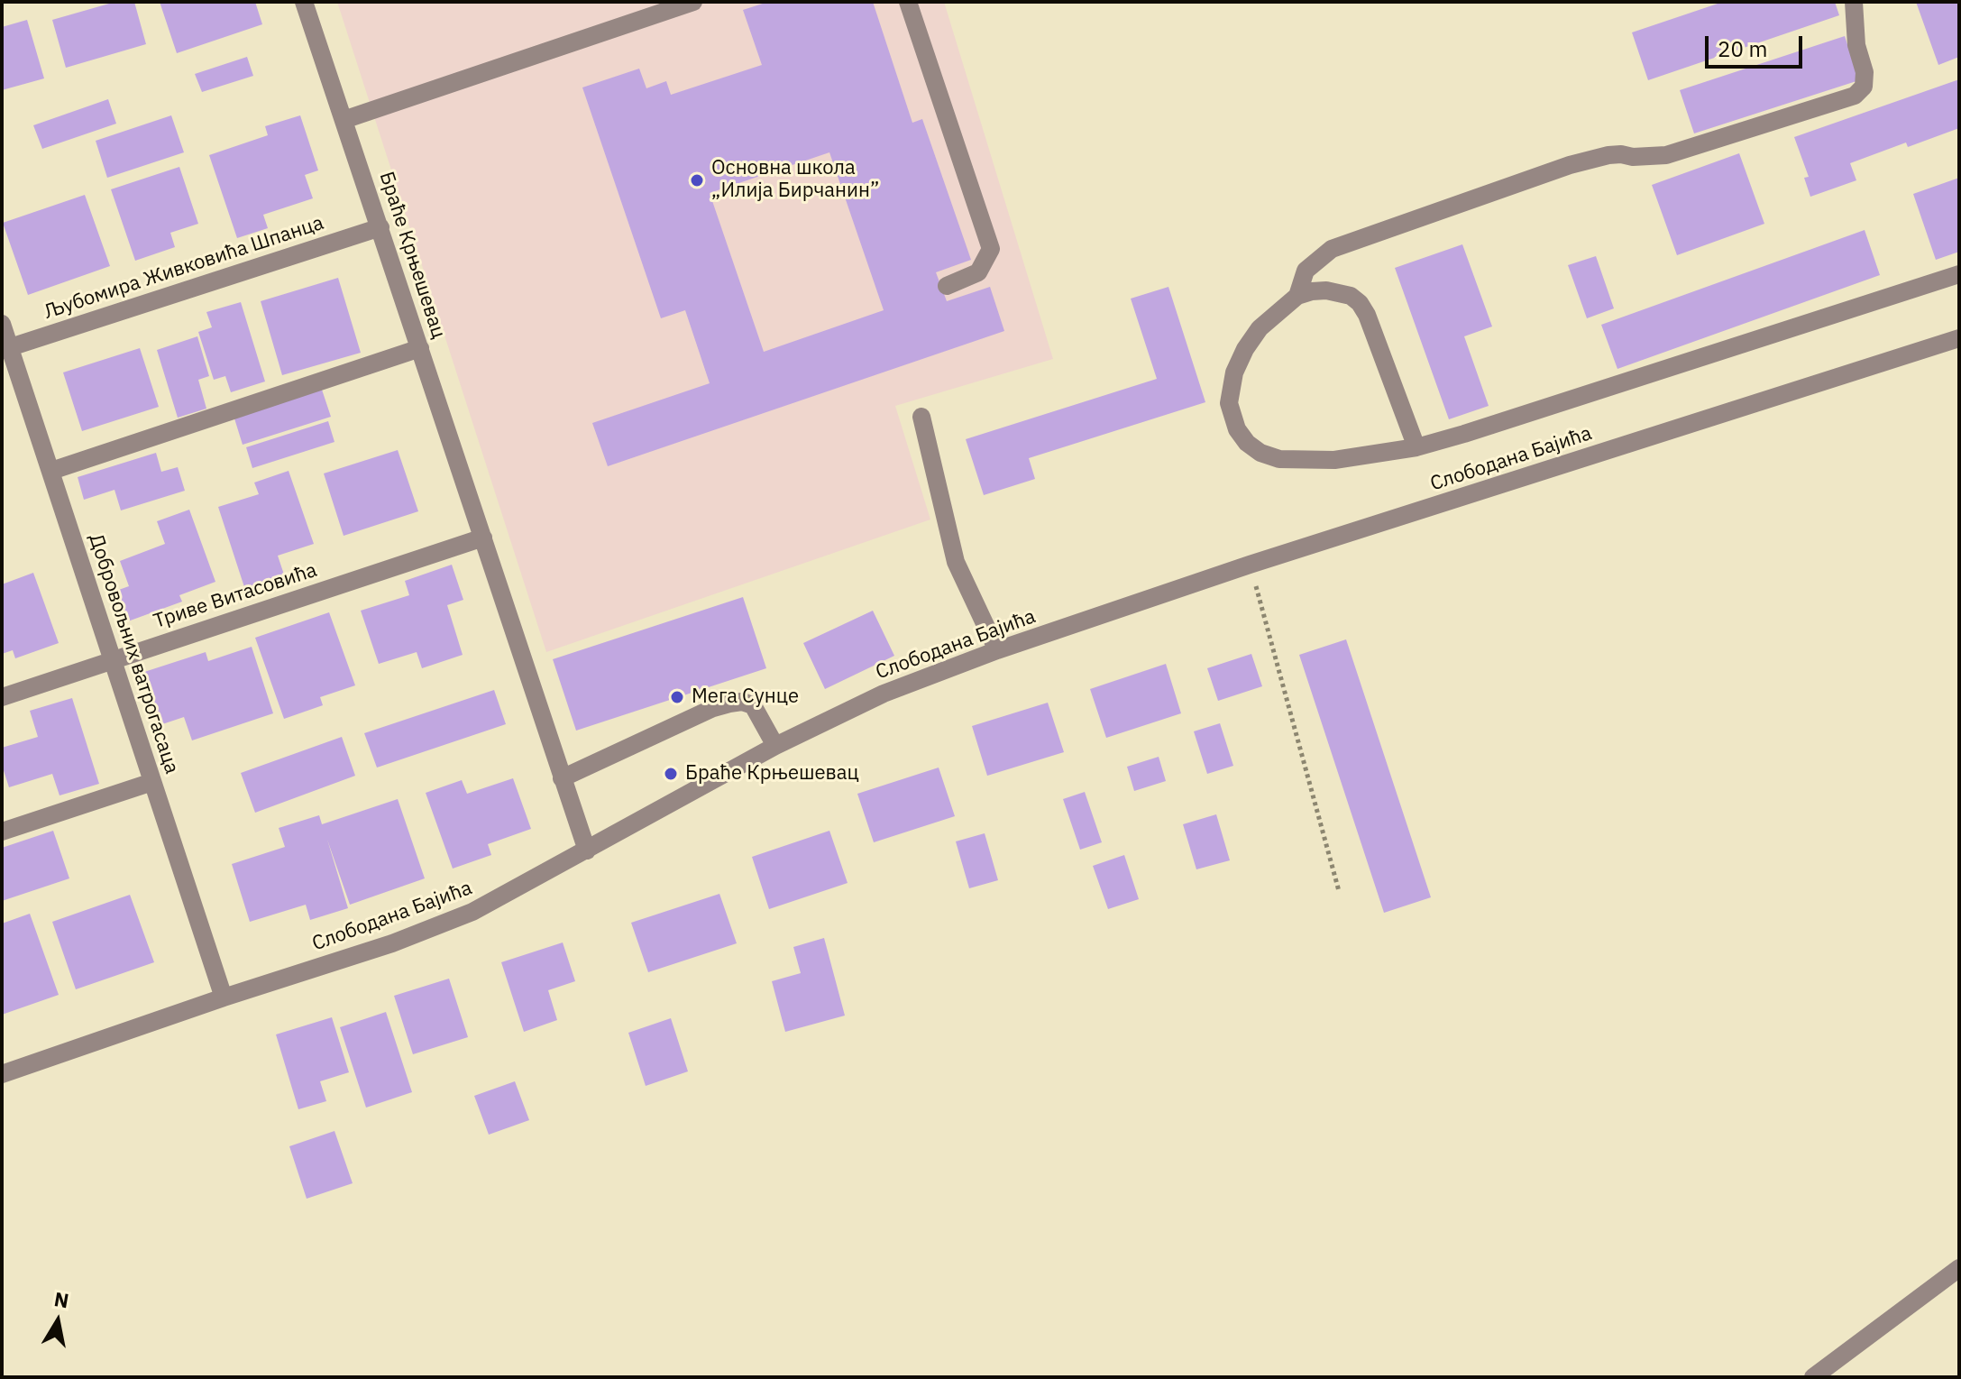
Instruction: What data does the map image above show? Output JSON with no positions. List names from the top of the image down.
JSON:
{
  "streets": {
    "street": [
      "Браће Крњешевац",
      "Љубомира Живковића Шпанца",
      "Слободана Бајића",
      "Триве Витасовића",
      "Добровољних ватрогасаца"
    ]
  },
  "crossings": [
    ["Браће Крњешевац", "Љубомира Живковића Шпанца"],
    ["Браће Крњешевац", "Слободана Бајића"],
    ["Браће Крњешевац", "Триве Витасовића"],
    ["Љубомира Живковића Шпанца", "Добровољних ватрогасаца"],
    ["Слободана Бајића", "Добровољних ватрогасаца"],
    ["Триве Витасовића", "Добровољних ватрогасаца"]
  ],
  "places": ["Основна школа „Илија Бирчанин”", "Мега Сунце", "Браће Крњешевац"],
  "scale_bar": "20 m",
  "north": "top"
}
